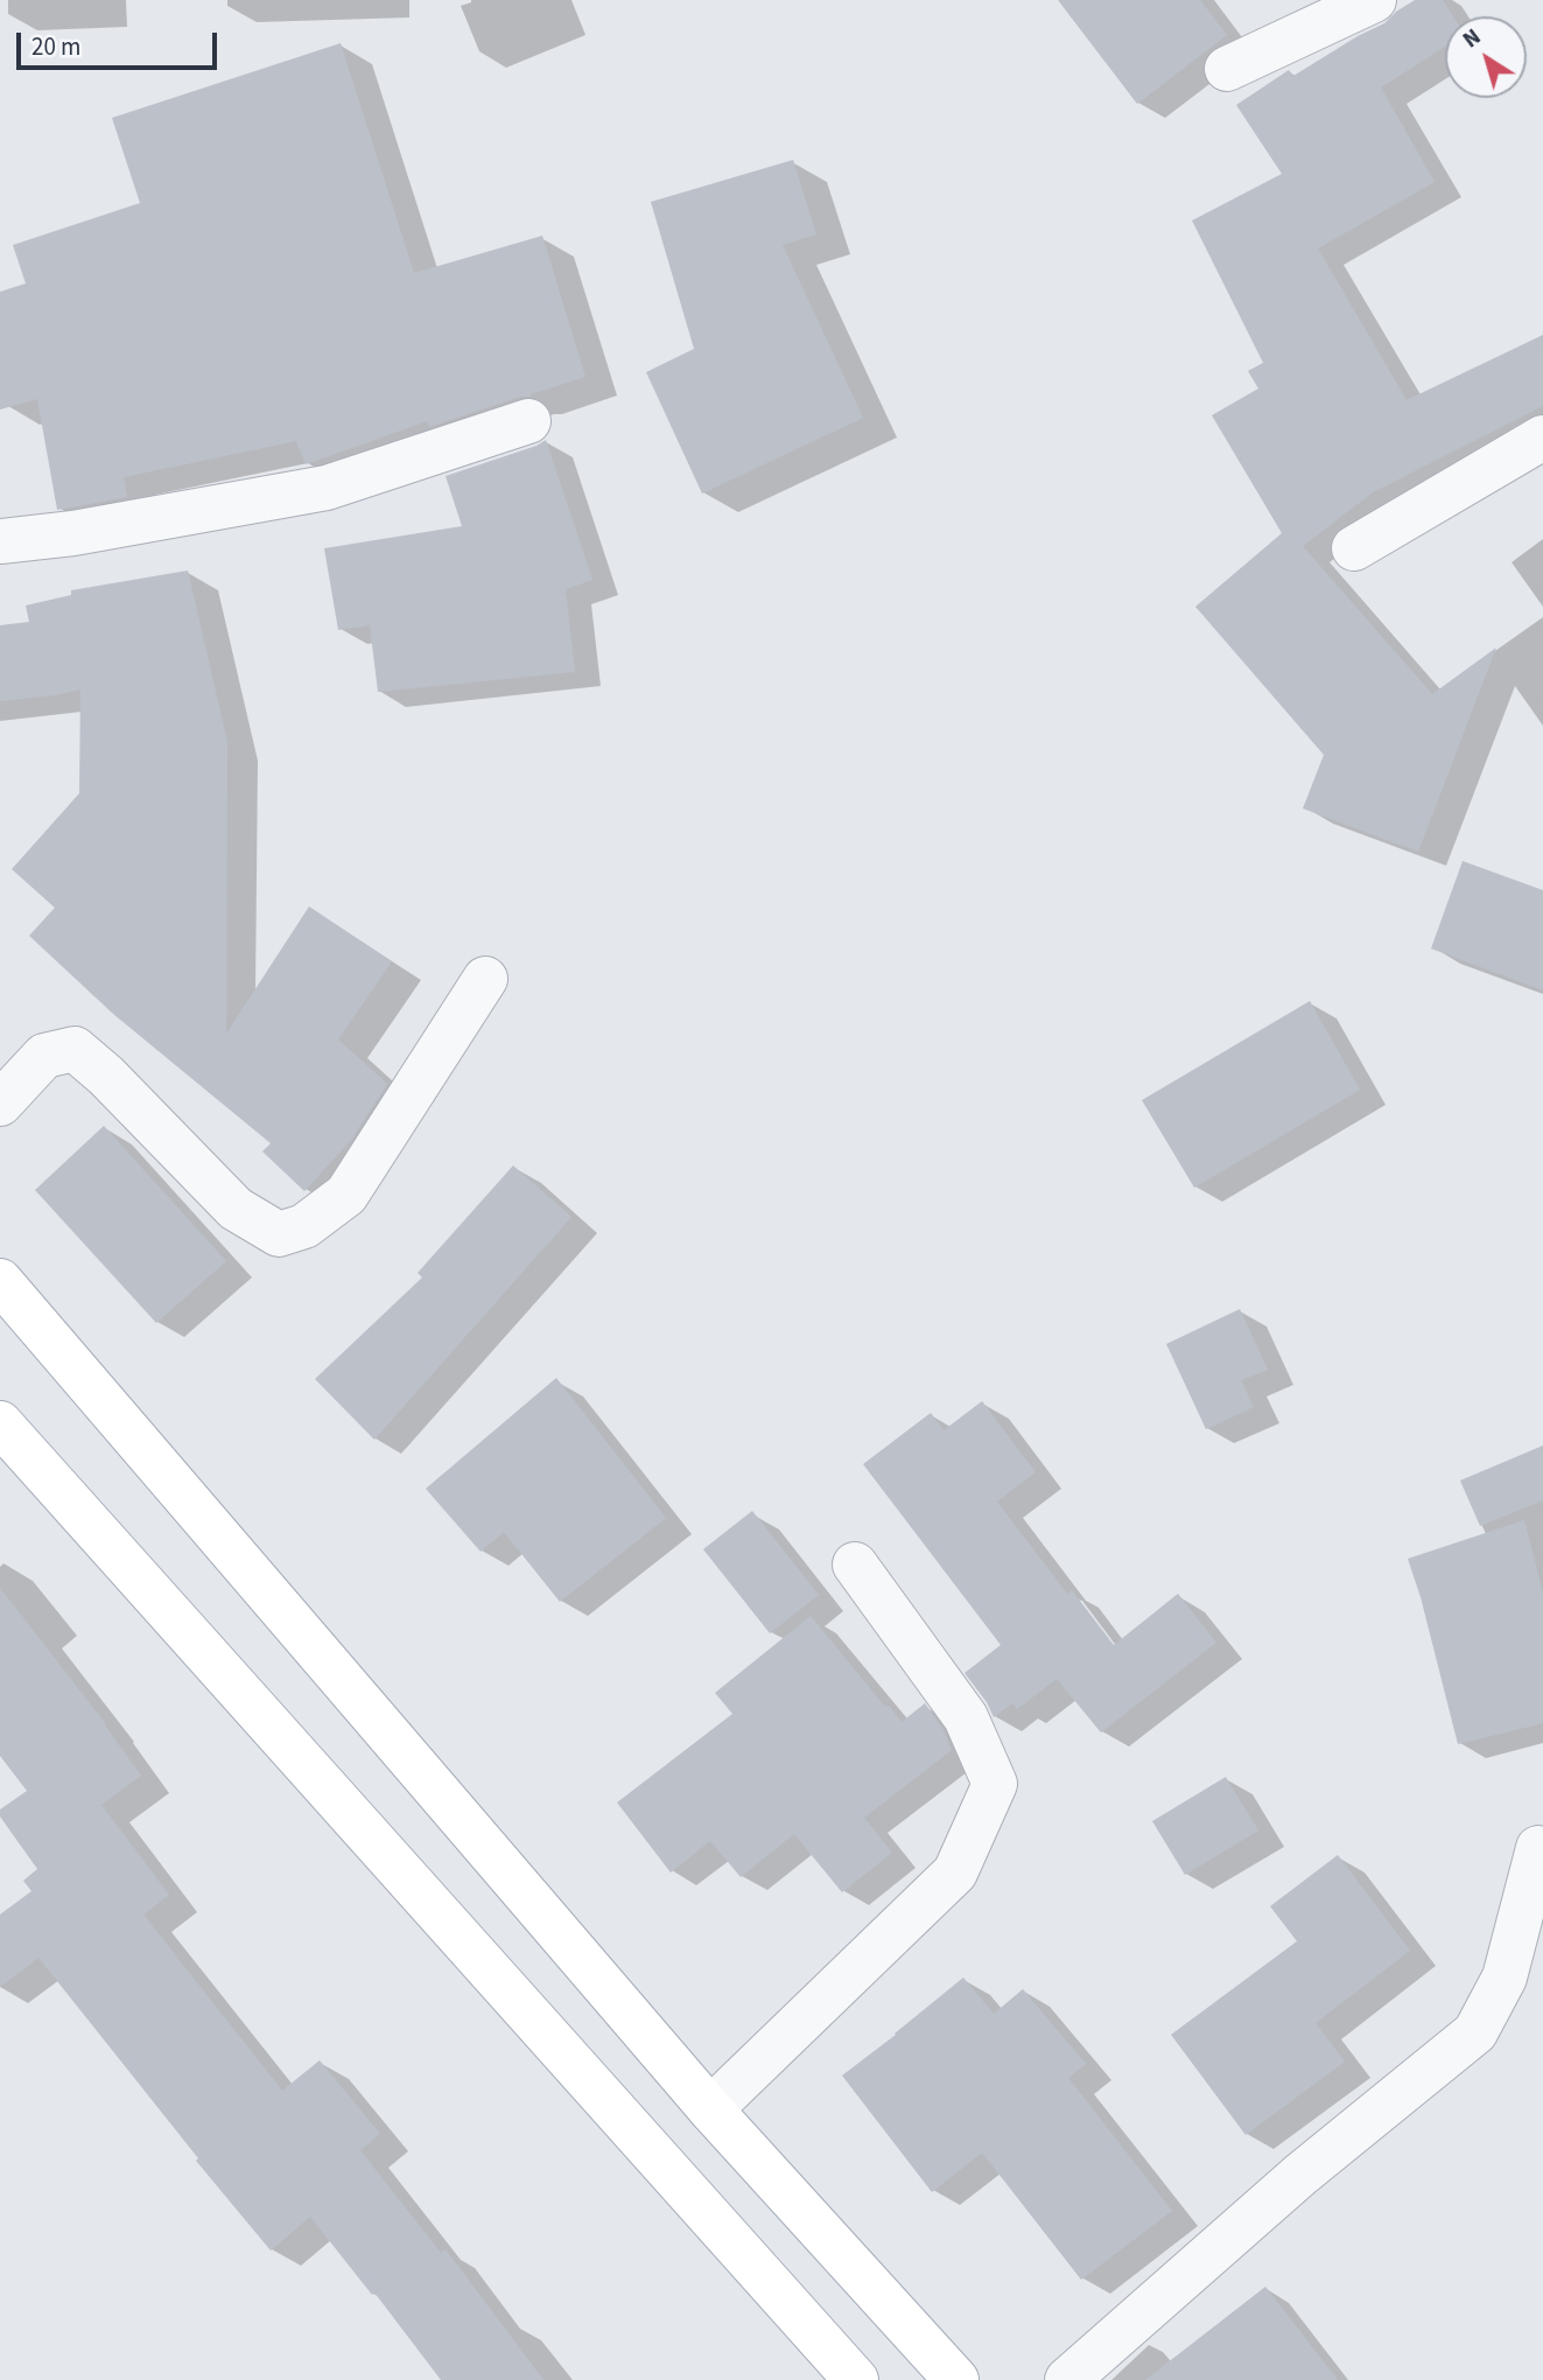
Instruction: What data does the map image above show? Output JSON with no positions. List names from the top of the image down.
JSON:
{
  "scale_bar": "20 m",
  "north": "top left"
}
